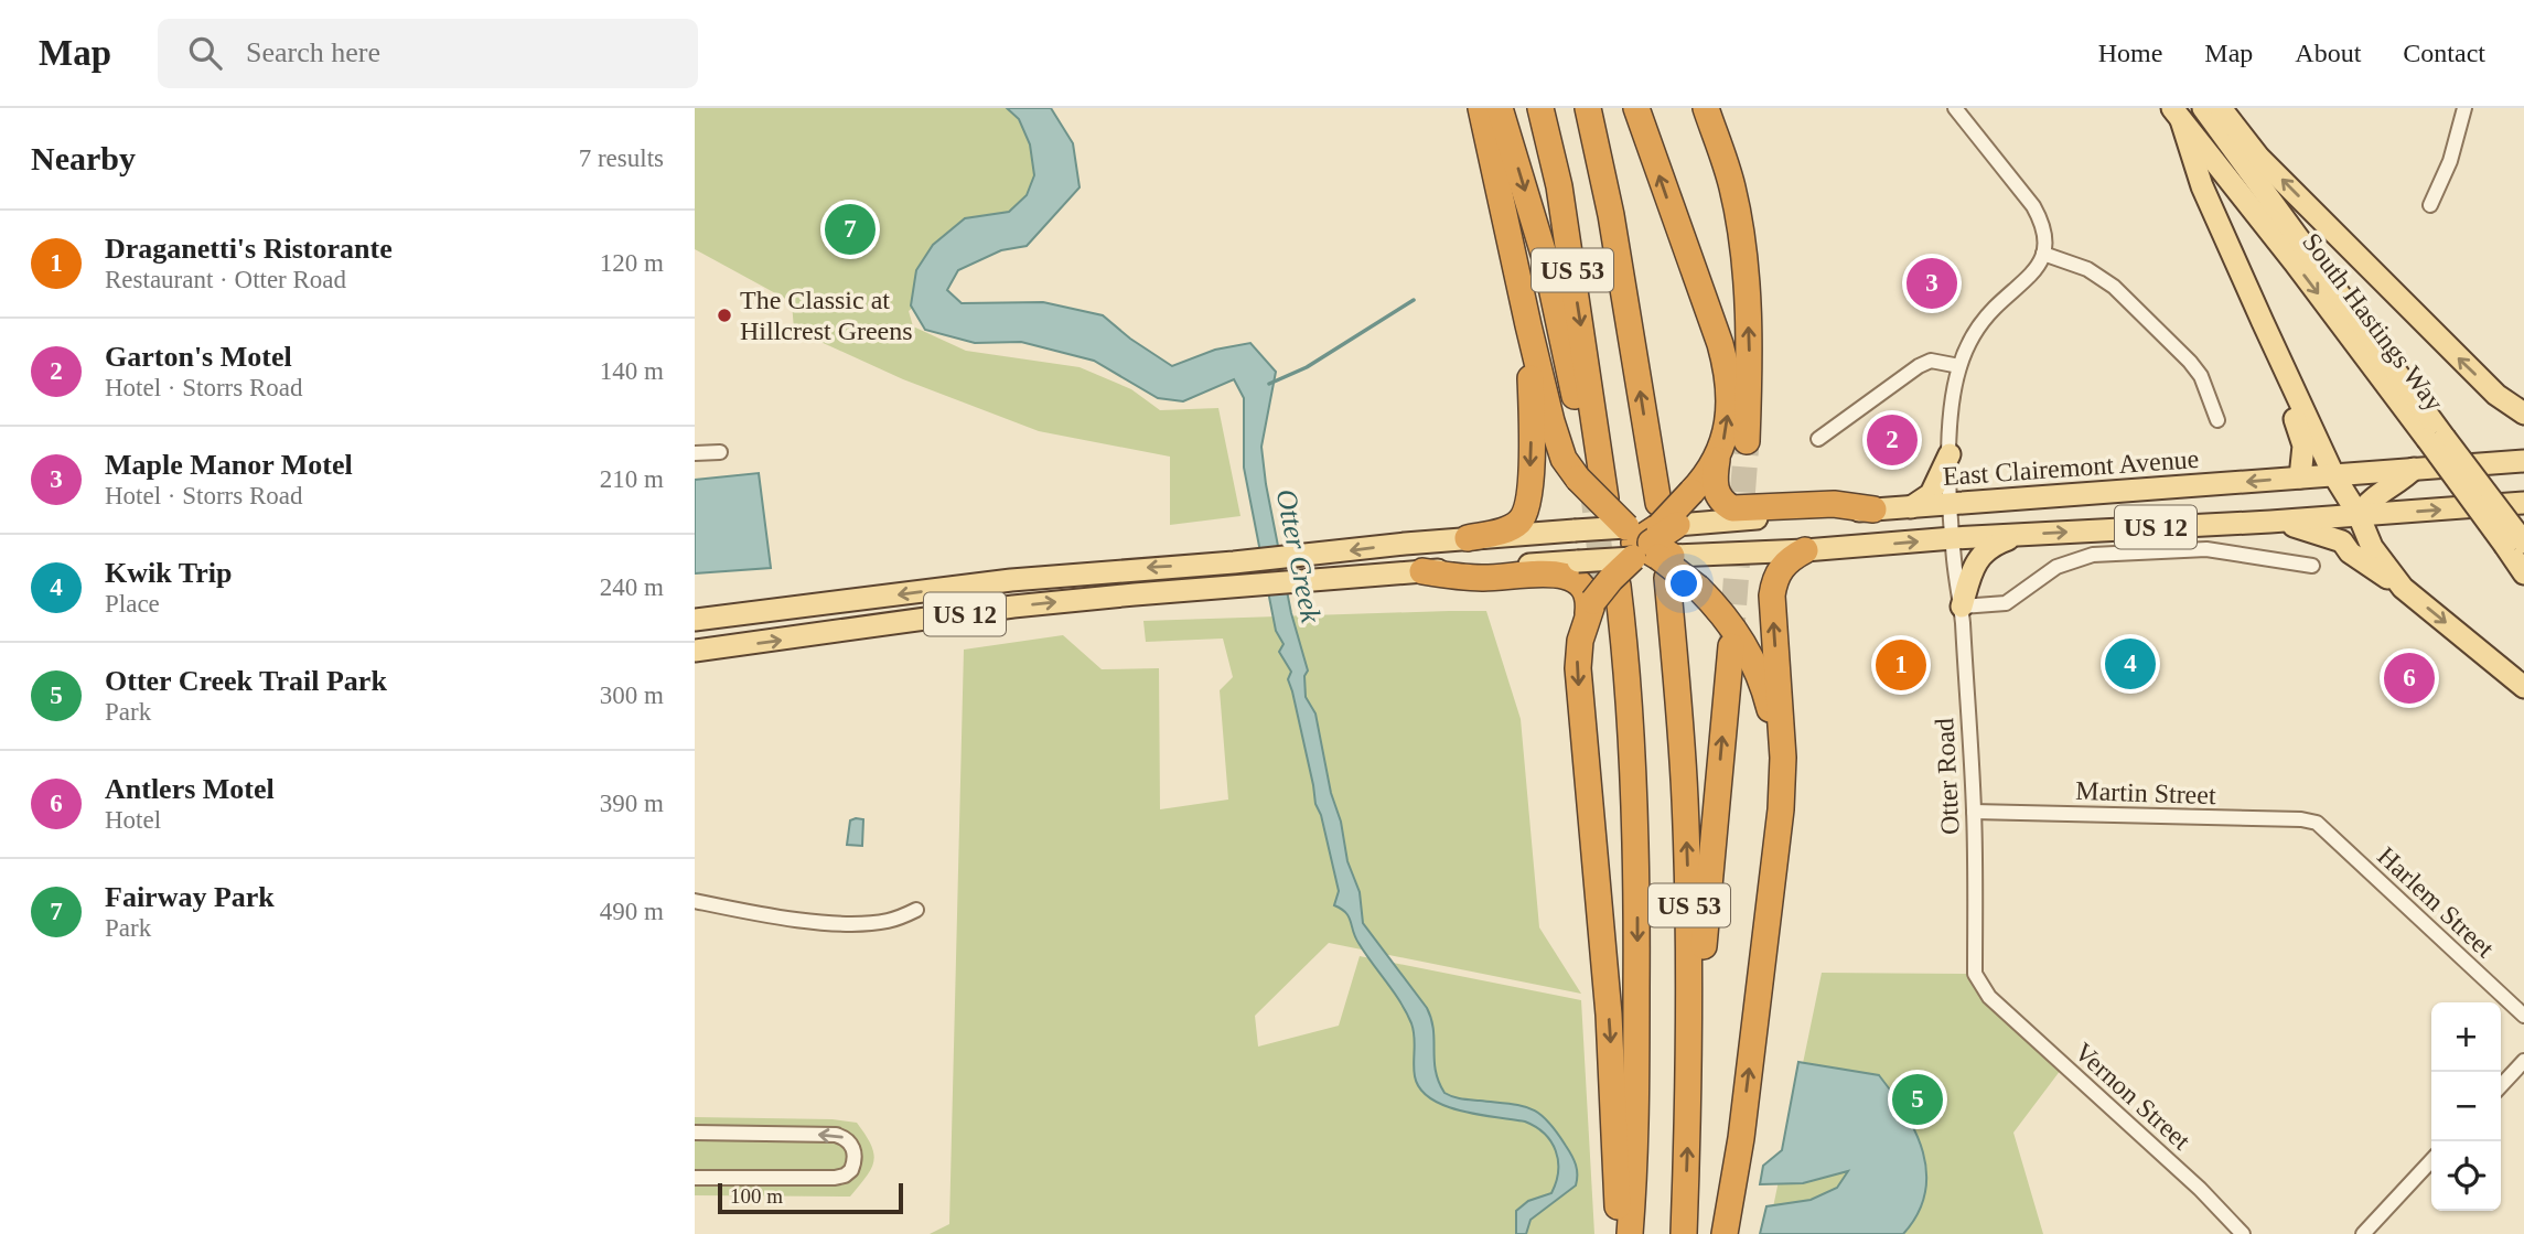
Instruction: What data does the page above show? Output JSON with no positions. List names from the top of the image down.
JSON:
{
  "streets": {
    "highway": ["US 53"],
    "main road": ["South Hastings Way", "East Clairemont Avenue", "US 12"],
    "street": [
      "Otter Road",
      "Martin Street",
      "Harlem Street",
      "Vernon Street"
    ]
  },
  "crossings": [
    ["US 53", "East Clairemont Avenue"],
    ["East Clairemont Avenue", "US 12"],
    ["East Clairemont Avenue", "Otter Road"],
    ["Otter Road", "Martin Street"],
    ["Otter Road", "Vernon Street"],
    ["Martin Street", "Harlem Street"]
  ],
  "water": ["Otter Creek"],
  "places": ["The Classic at Hillcrest Greens"],
  "scale_bar": "100 m",
  "page": {
    "header": "Map",
    "search": "Search here",
    "nav": [
      "Home",
      "Map",
      "About",
      "Contact"
    ],
    "heading": ["Nearby", "7 results"],
    "pins": [
      "7",
      "3",
      "2",
      "4",
      "1",
      "6",
      "5"
    ],
    "list": [
      {
        "mark": "1",
        "name": "Draganetti's Ristorante",
        "note": "Restaurant · Otter Road",
        "value": "120 m"
      },
      {
        "mark": "2",
        "name": "Garton's Motel",
        "note": "Hotel · Storrs Road",
        "value": "140 m"
      },
      {
        "mark": "3",
        "name": "Maple Manor Motel",
        "note": "Hotel · Storrs Road",
        "value": "210 m"
      },
      {
        "mark": "4",
        "name": "Kwik Trip",
        "note": "Place",
        "value": "240 m"
      },
      {
        "mark": "5",
        "name": "Otter Creek Trail Park",
        "note": "Park",
        "value": "300 m"
      },
      {
        "mark": "6",
        "name": "Antlers Motel",
        "note": "Hotel",
        "value": "390 m"
      },
      {
        "mark": "7",
        "name": "Fairway Park",
        "note": "Park",
        "value": "490 m"
      }
    ],
    "map_buttons": ["+", "−"],
    "scale": "100 m"
  }
}
